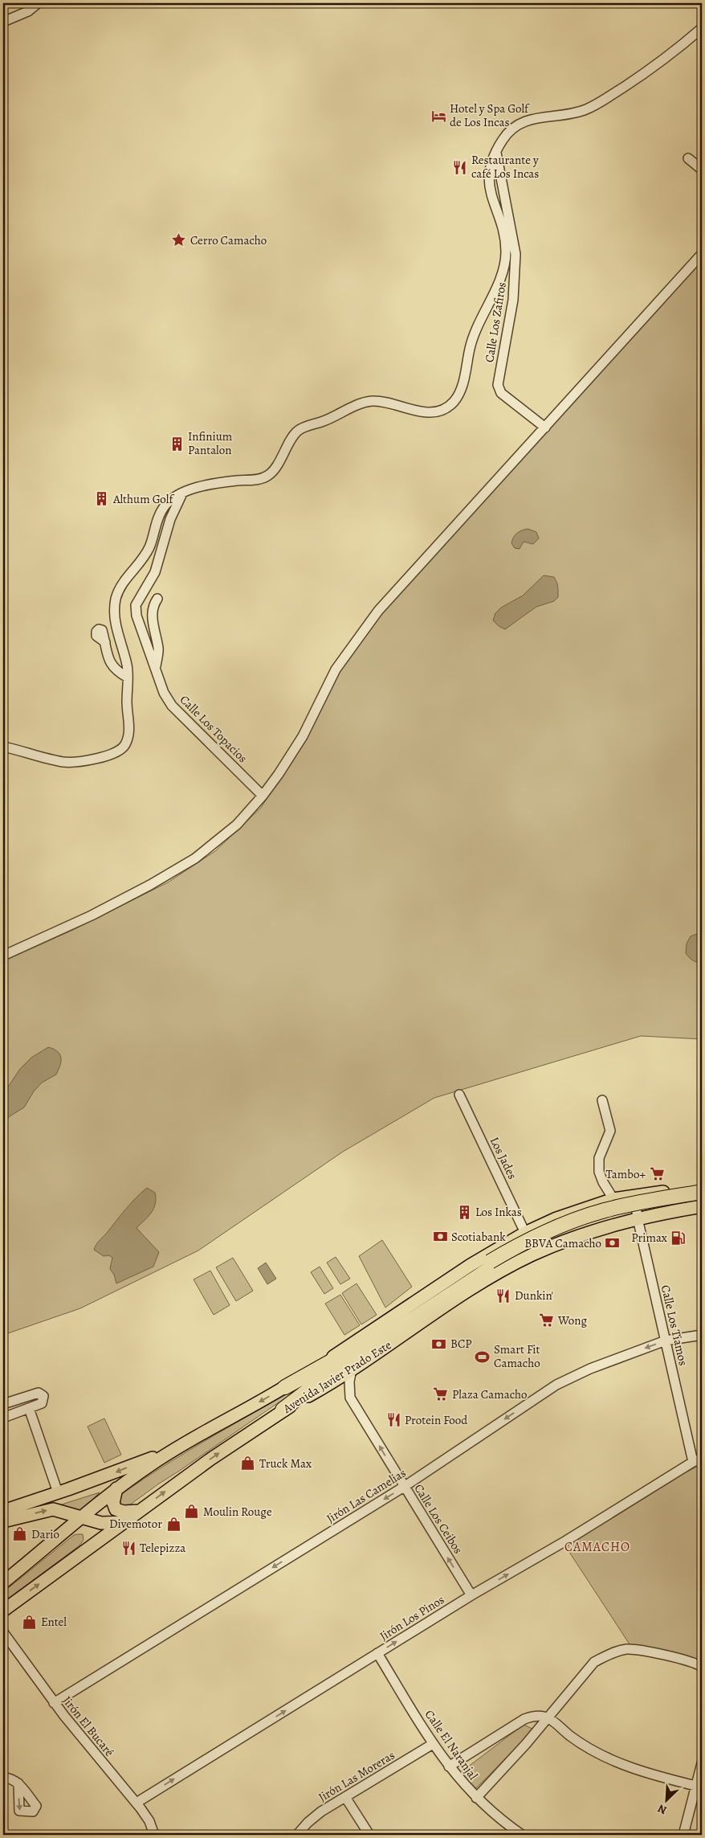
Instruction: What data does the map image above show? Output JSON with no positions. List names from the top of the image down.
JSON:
{
  "streets": {
    "main road": ["Avenida Javier Prado Este"],
    "street": [
      "Calle Los Zafiros",
      "Calle Los Topacios",
      "Los Jades",
      "Calle Los Tiamos",
      "Jirón Las Camelias",
      "Calle Los Ceibos",
      "Jirón Los Pinos",
      "Jirón El Bucaré",
      "Calle El Naranjal",
      "Jirón Las Moreras"
    ]
  },
  "crossings": [
    ["Los Jades", "Avenida Javier Prado Este"],
    ["Calle Los Tiamos", "Avenida Javier Prado Este"],
    ["Calle Los Tiamos", "Jirón Las Camelias"],
    ["Calle Los Tiamos", "Jirón Los Pinos"],
    ["Avenida Javier Prado Este", "Calle Los Ceibos"],
    ["Jirón Las Camelias", "Calle Los Ceibos"],
    ["Jirón Las Camelias", "Jirón El Bucaré"],
    ["Calle Los Ceibos", "Jirón Los Pinos"],
    ["Jirón Los Pinos", "Jirón El Bucaré"],
    ["Jirón Los Pinos", "Calle El Naranjal"],
    ["Calle El Naranjal", "Jirón Las Moreras"]
  ],
  "one_way": ["Jirón Las Camelias", "Calle Los Ceibos", "Jirón Los Pinos"],
  "districts": ["CAMACHO"],
  "places": {
    "hotel": ["Hotel y Spa Golf de Los Incas"],
    "restaurant": [
      "Restaurante y café Los Incas",
      "Dunkin'",
      "Protein Food",
      "Telepizza"
    ],
    "place": ["Cerro Camacho"],
    "building": ["Infinium Pantalon", "Althum Golf", "Los Inkas"],
    "supermarket": ["Tambo+", "Wong", "Plaza Camacho"],
    "bank": ["Scotiabank", "BBVA Camacho", "BCP"],
    "fuel station": ["Primax"],
    "sports": ["Smart Fit Camacho"],
    "shop": [
      "Truck Max",
      "Moulin Rouge",
      "Divemotor",
      "Dario",
      "Entel"
    ]
  },
  "north": "bottom left"
}
